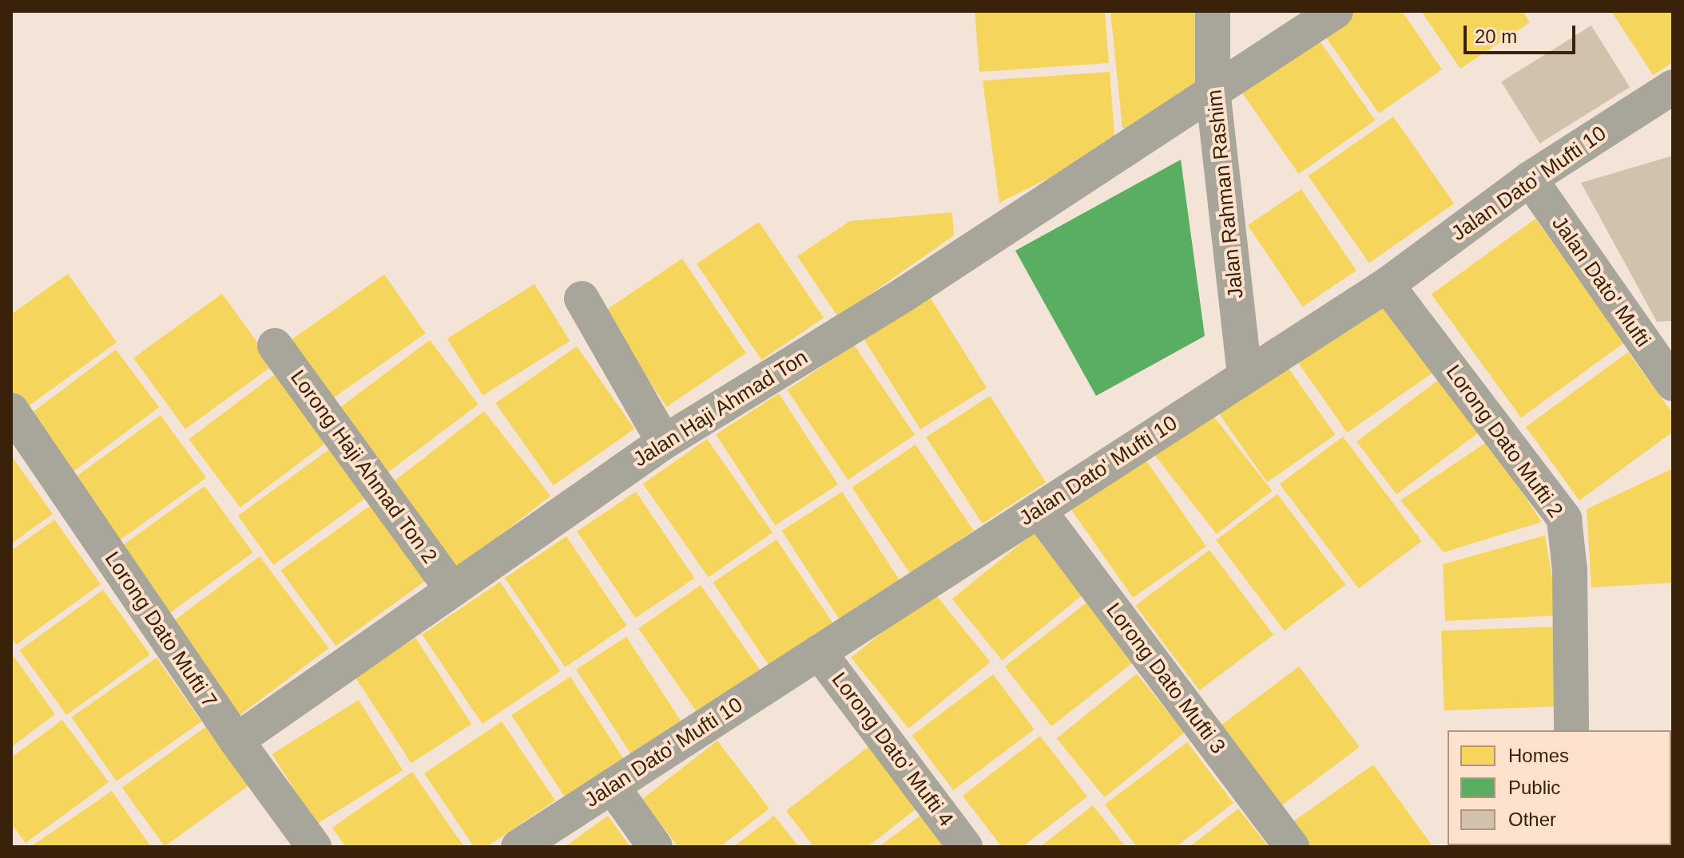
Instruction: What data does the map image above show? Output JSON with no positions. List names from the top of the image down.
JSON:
{
  "streets": {
    "street": [
      "Jalan Dato' Mufti 10",
      "Jalan Rahman Rashim",
      "Jalan Dato' Mufti",
      "Jalan Haji Ahmad Ton",
      "Lorong Dato Mufti 2",
      "Lorong Haji Ahmad Ton 2",
      "Lorong Dato Mufti 7",
      "Lorong Dato Mufti 3",
      "Lorong Dato' Mufti 4"
    ]
  },
  "crossings": [
    ["Jalan Dato' Mufti 10", "Jalan Rahman Rashim"],
    ["Jalan Dato' Mufti 10", "Jalan Dato' Mufti"],
    ["Jalan Dato' Mufti 10", "Lorong Dato Mufti 2"],
    ["Jalan Dato' Mufti 10", "Lorong Dato Mufti 3"],
    ["Jalan Dato' Mufti 10", "Lorong Dato' Mufti 4"],
    ["Jalan Rahman Rashim", "Jalan Haji Ahmad Ton"],
    ["Jalan Haji Ahmad Ton", "Lorong Haji Ahmad Ton 2"],
    ["Jalan Haji Ahmad Ton", "Lorong Dato Mufti 7"]
  ],
  "legend": ["Homes", "Public", "Other"],
  "scale_bar": "20 m"
}
